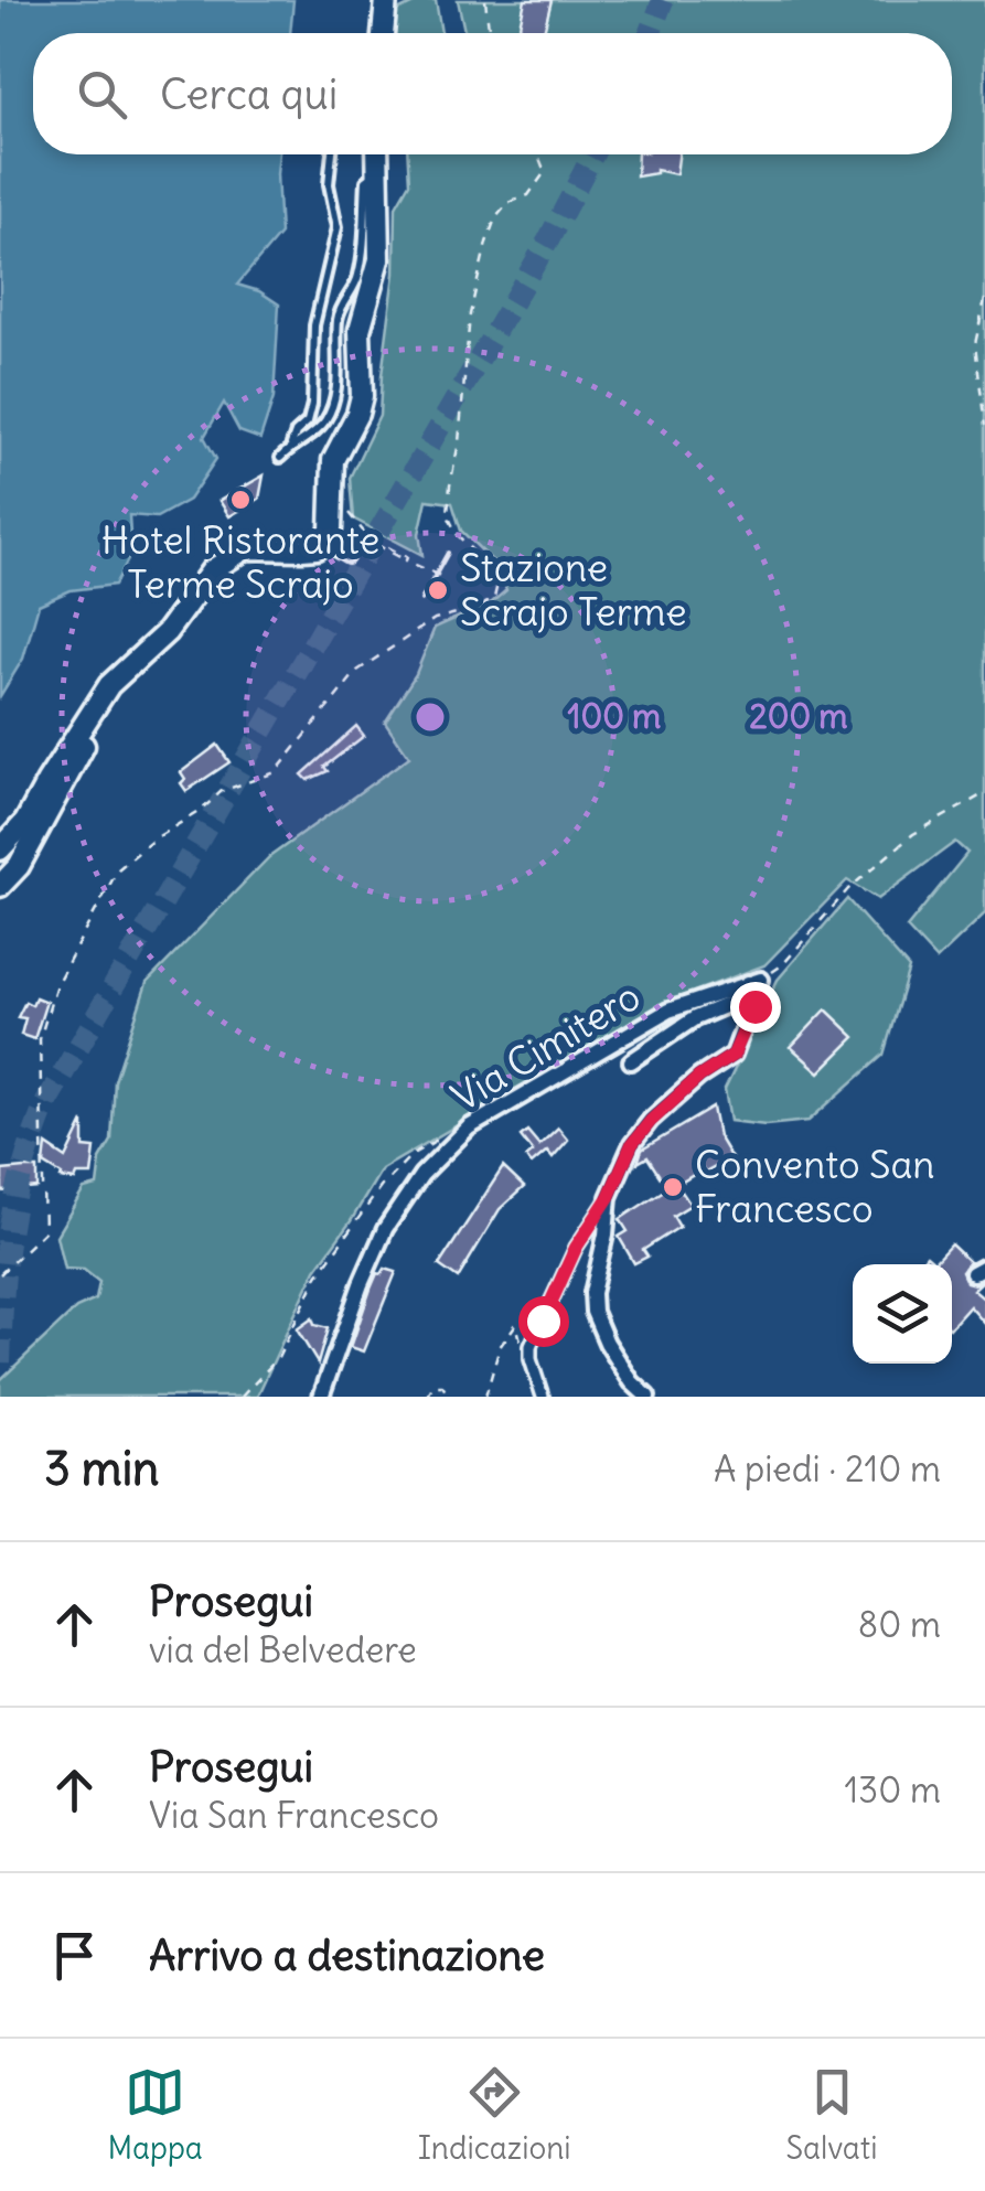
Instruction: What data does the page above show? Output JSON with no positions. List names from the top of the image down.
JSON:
{
  "streets": {
    "street": ["Via Cimitero"]
  },
  "places": ["Hotel Ristorante Terme Scrajo", "Stazione Scrajo Terme", "Convento San Francesco"],
  "page": {
    "search": "Cerca qui",
    "heading": ["3 min", "A piedi · 210 m"],
    "list": [
      ["Prosegui", "via del Belvedere", "80 m"],
      ["Prosegui", "Via San Francesco", "130 m"],
      "Arrivo a destinazione"
    ],
    "nav": ["Mappa", "Indicazioni", "Salvati"]
  },
  "rings": ["100 m", "200 m"]
}
